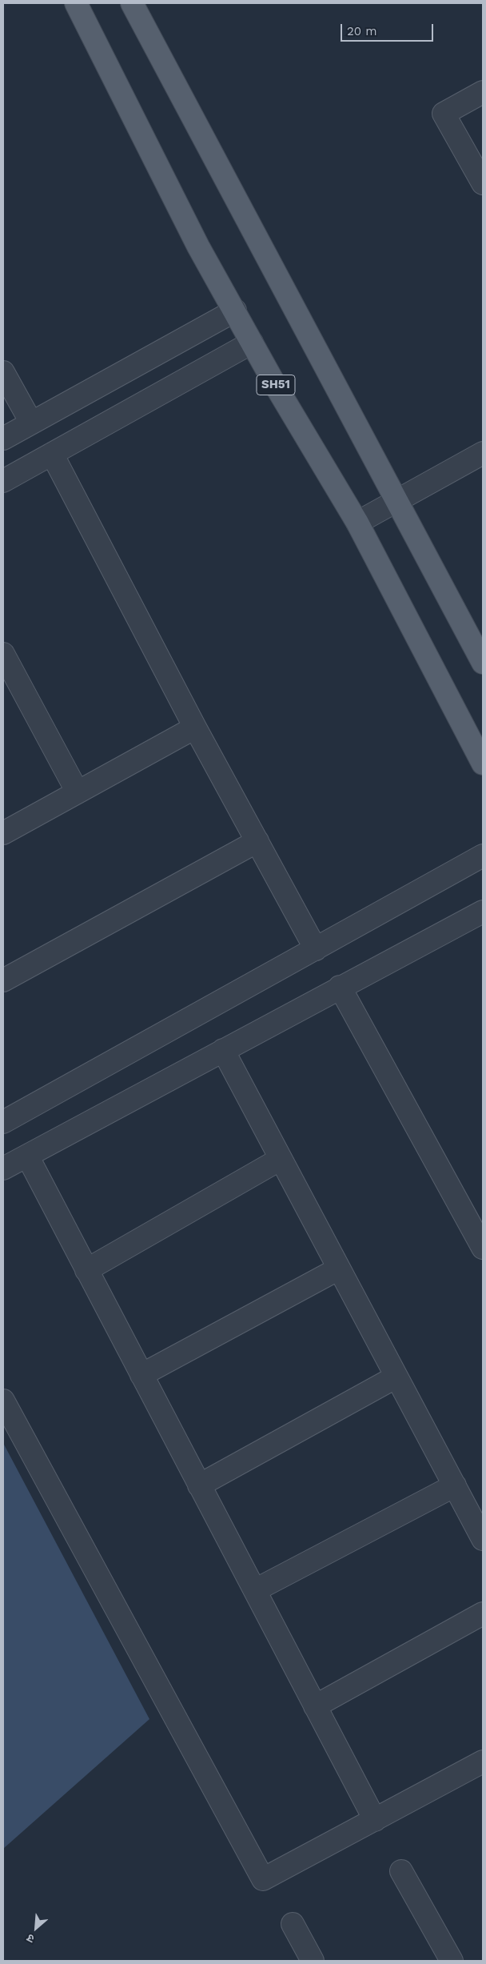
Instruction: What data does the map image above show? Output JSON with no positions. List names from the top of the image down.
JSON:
{
  "streets": {
    "main road": ["SH51"]
  },
  "scale_bar": "20 m",
  "north": "bottom left"
}
